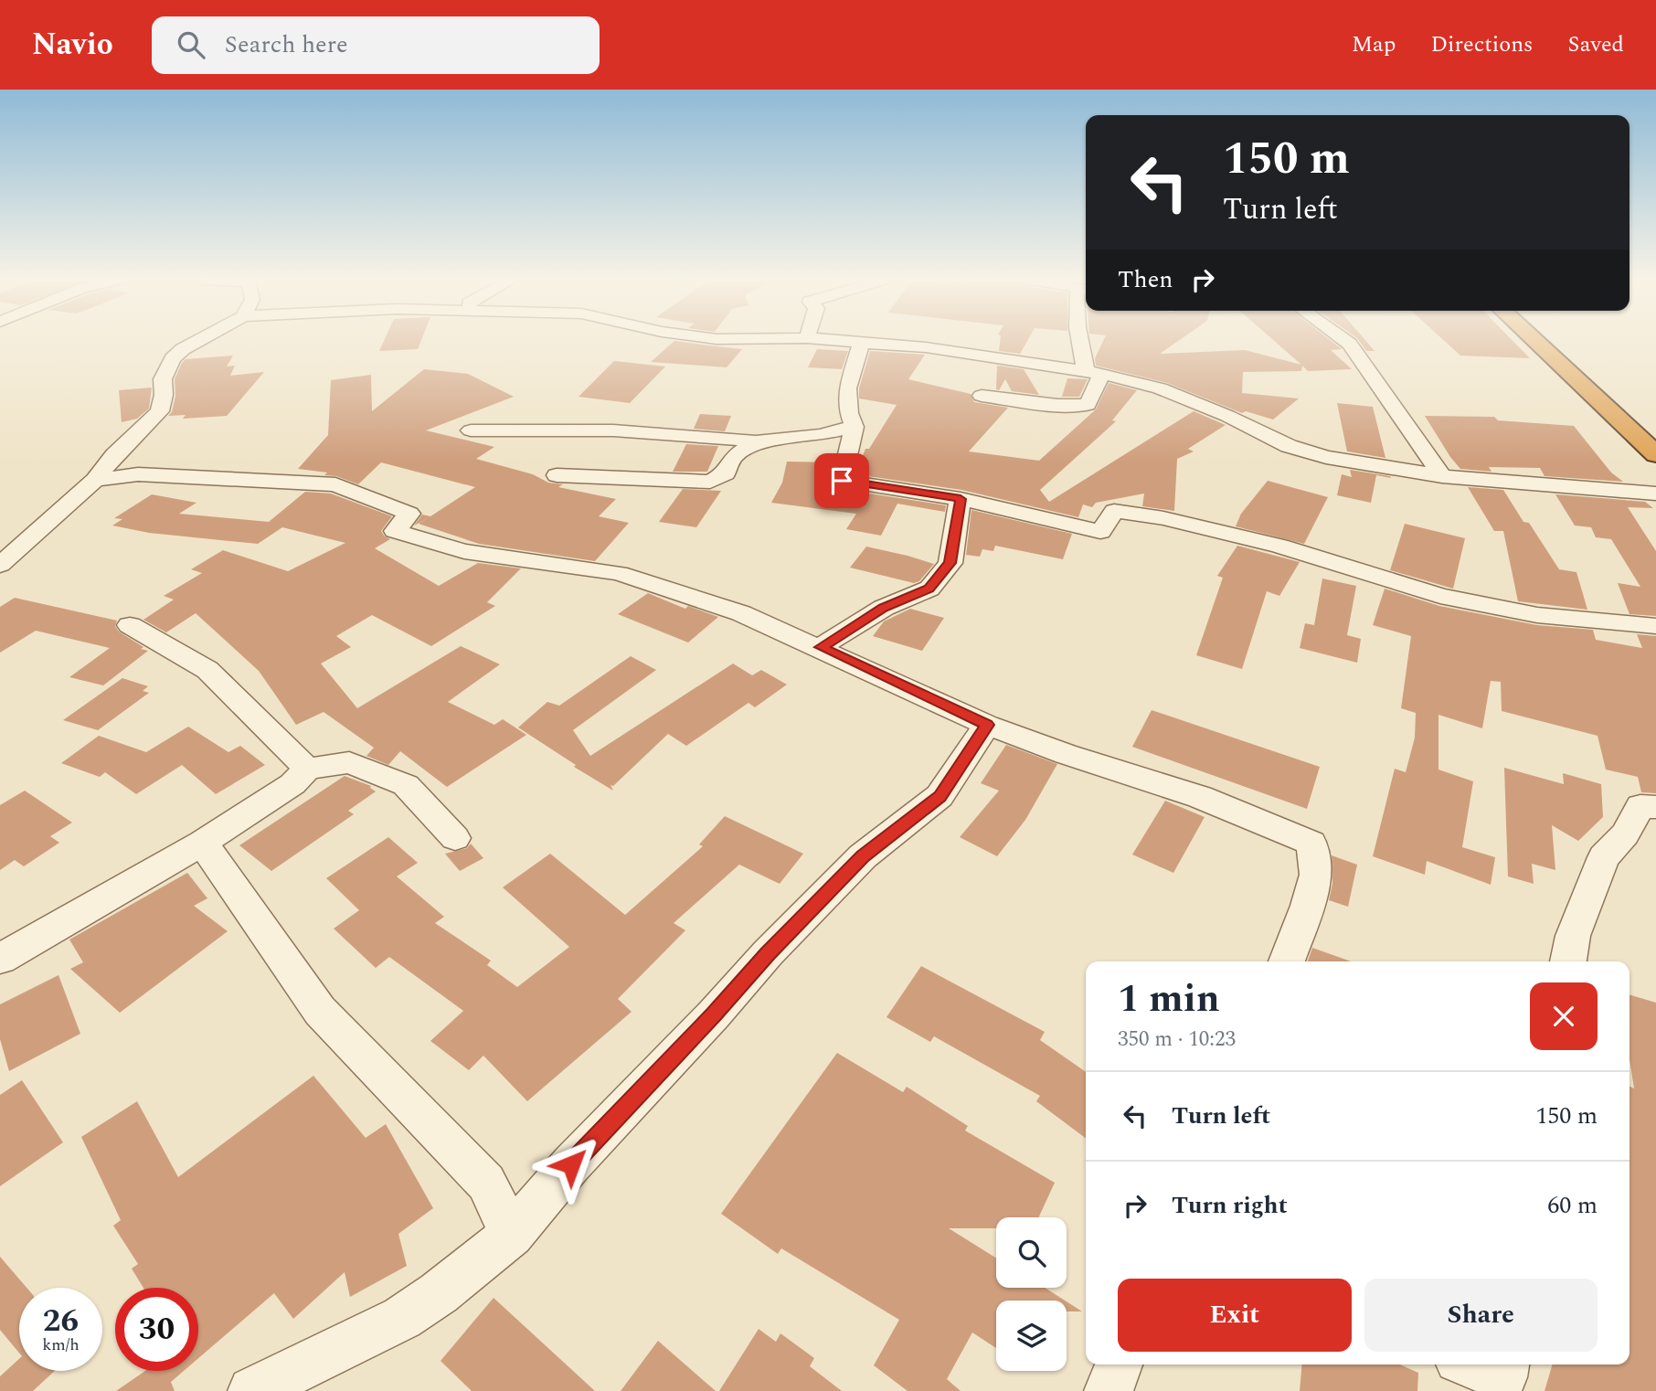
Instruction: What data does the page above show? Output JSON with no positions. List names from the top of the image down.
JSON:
{
  "page": {
    "header": "Navio",
    "search": "Search here",
    "nav": ["Map", "Directions", "Saved"],
    "turn": ["150 m", "Turn left"],
    "then": "Then",
    "heading": ["1 min", "350 m · 10:23"],
    "list": [
      {
        "name": "Turn left",
        "value": "150 m"
      },
      {
        "name": "Turn right",
        "value": "60 m"
      }
    ],
    "buttons": ["Exit", "Share"],
    "speed": "26 km/h",
    "limit": "30"
  }
}
